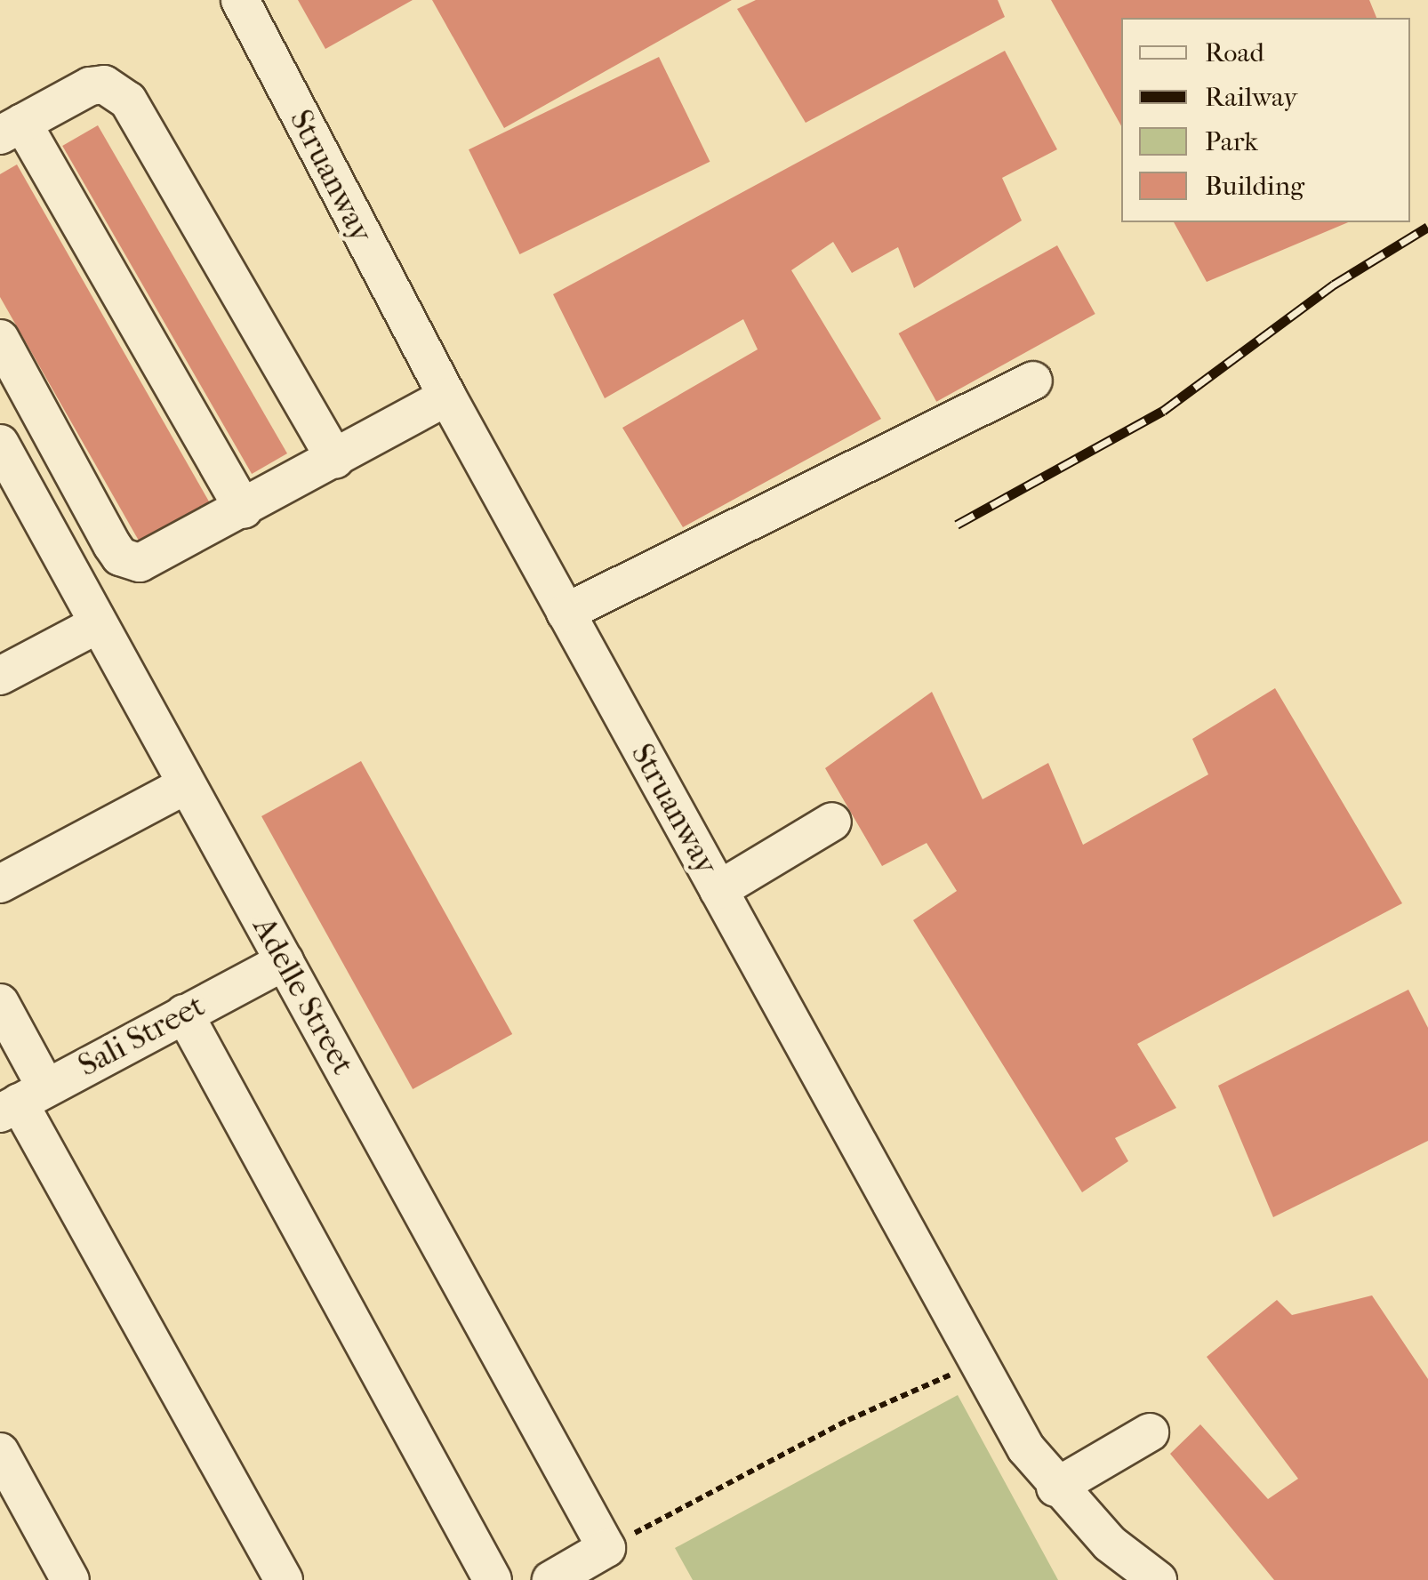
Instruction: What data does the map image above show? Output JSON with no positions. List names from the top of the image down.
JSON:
{
  "streets": {
    "street": ["Struanway", "Adelle Street", "Sali Street"]
  },
  "crossings": [
    ["Adelle Street", "Sali Street"]
  ],
  "legend": [
    "Road",
    "Railway",
    "Park",
    "Building"
  ]
}
